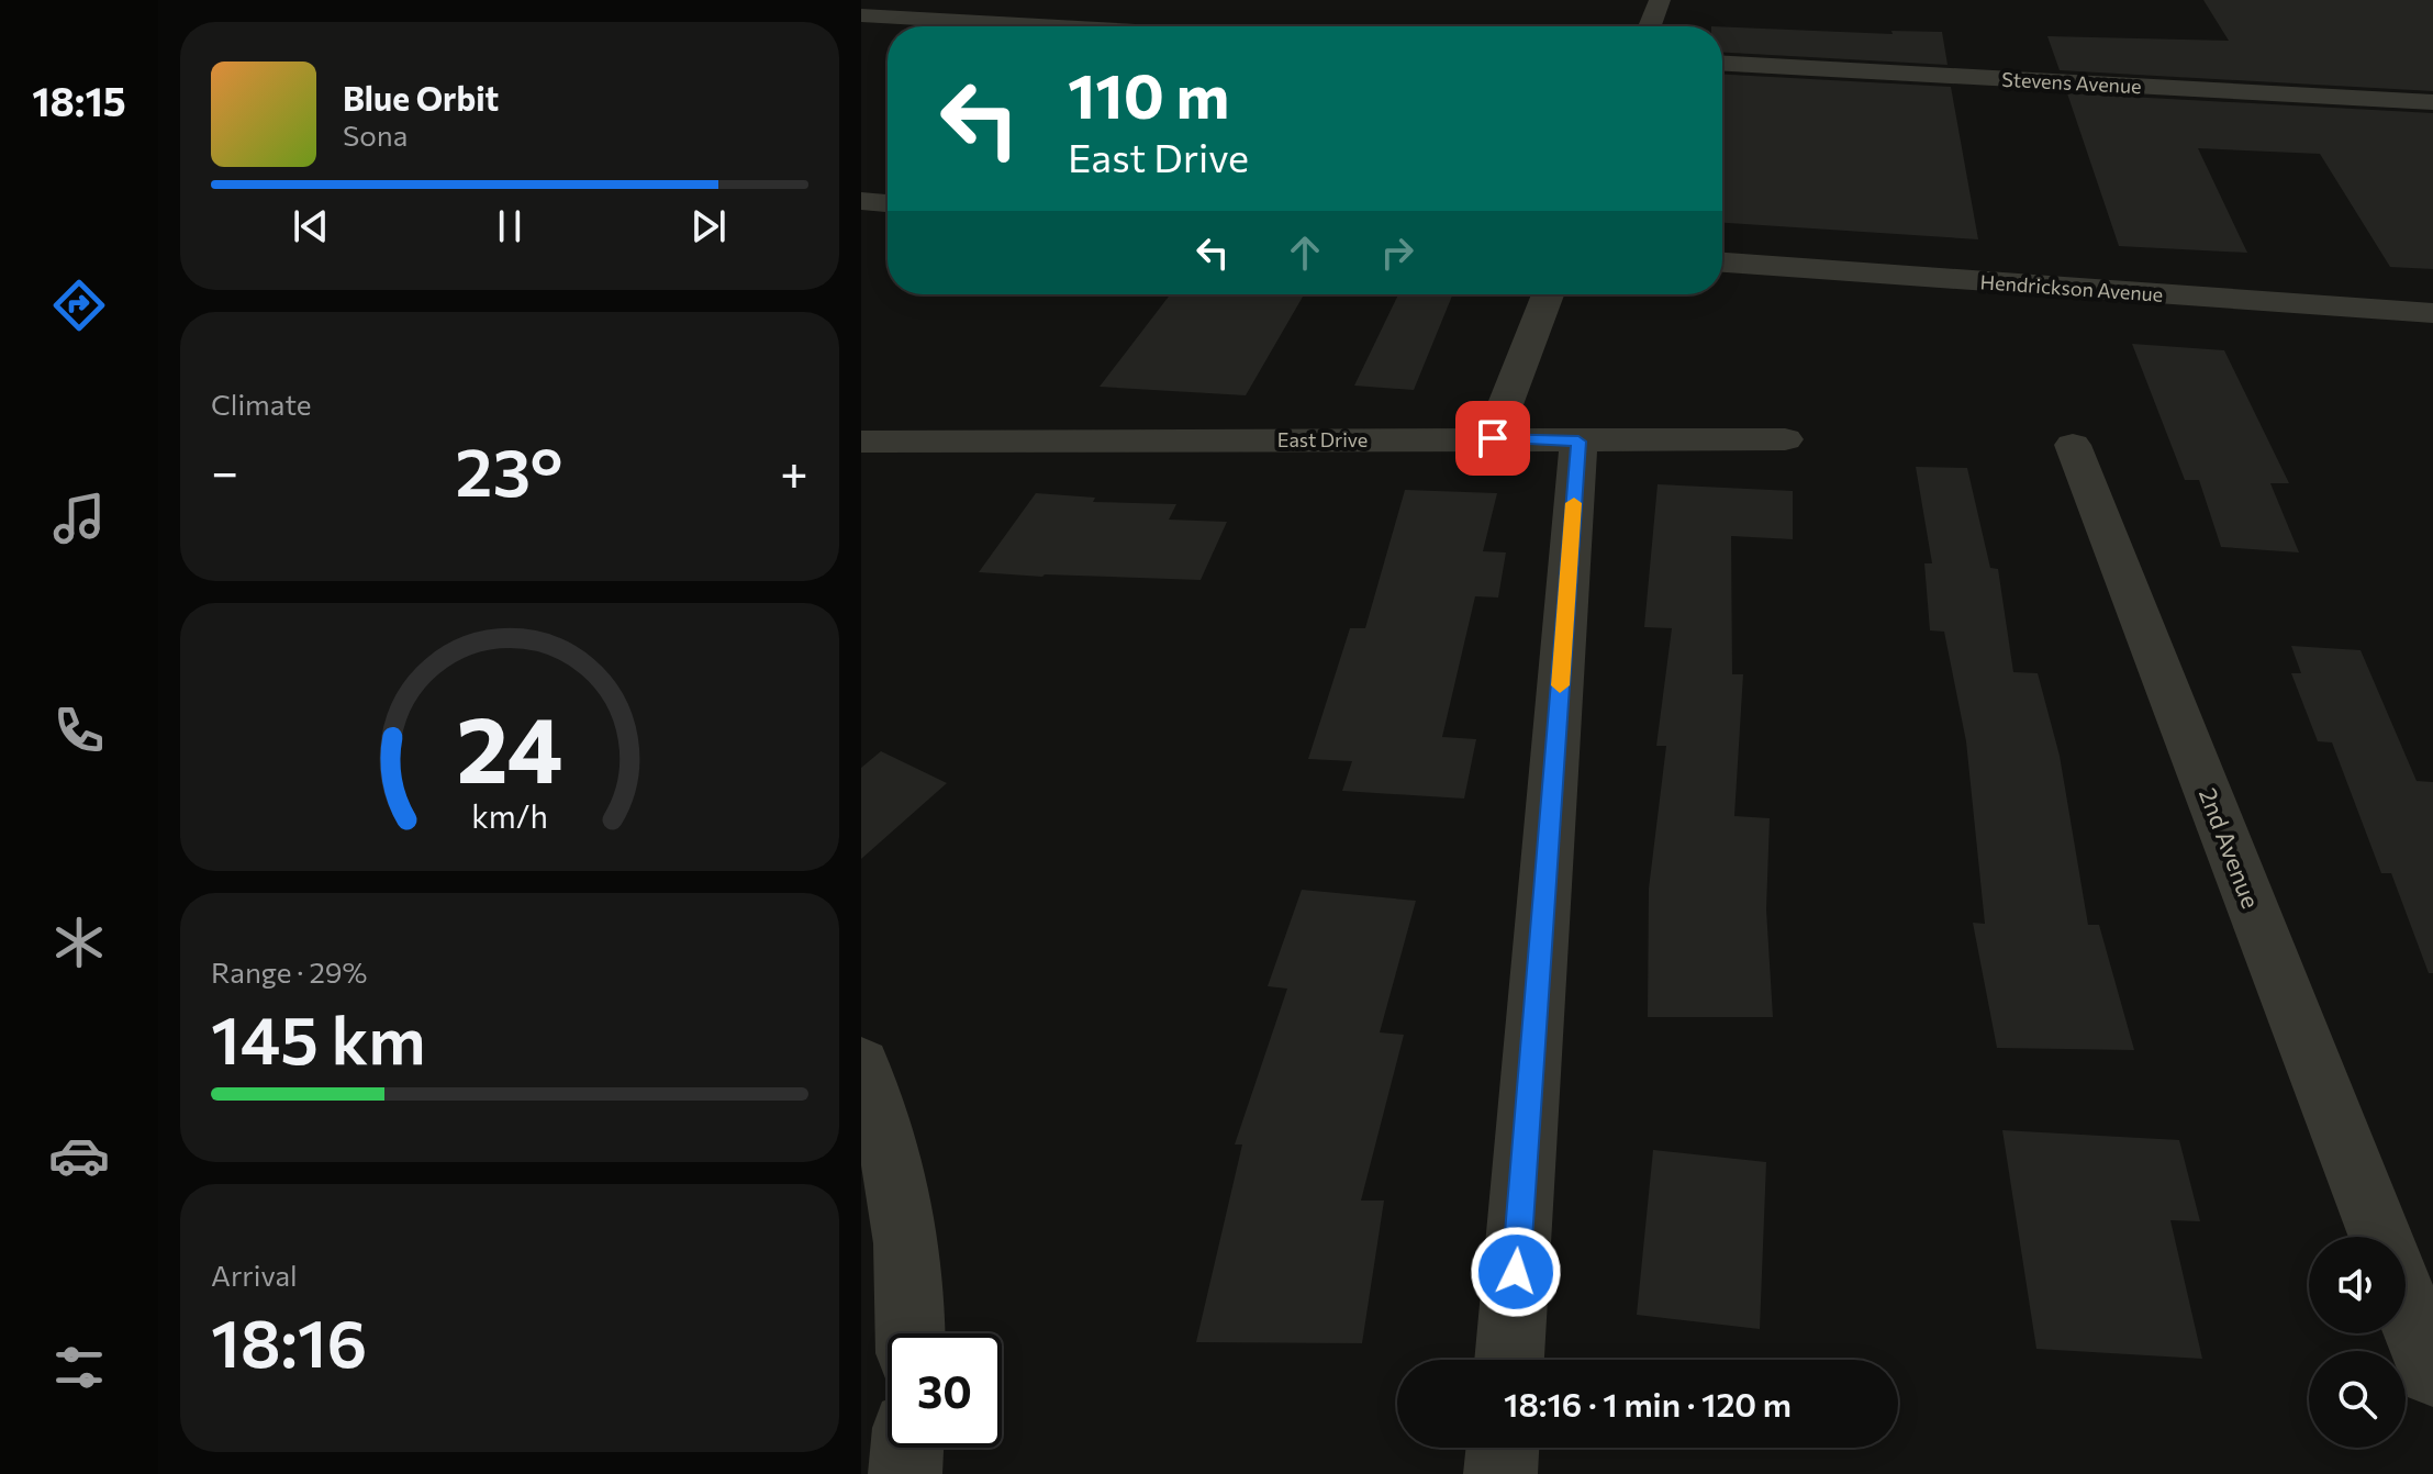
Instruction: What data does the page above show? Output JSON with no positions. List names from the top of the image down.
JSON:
{
  "streets": {
    "street": [
      "Stevens Avenue",
      "Hendrickson Avenue",
      "East Drive",
      "2nd Avenue"
    ]
  },
  "page": {
    "tabs": "18:15",
    "turn": ["110 m", "East Drive"],
    "song": ["Blue Orbit", "Sona"],
    "tile": [
      "Climate",
      ["Range · 29%", "145 km"],
      ["Arrival", "18:16"]
    ],
    "heat": ["−", "23°", "+"],
    "limit": "30",
    "trip": "18:16 · 1 min · 120 m",
    "gauge": ["24", "km/h"]
  }
}
